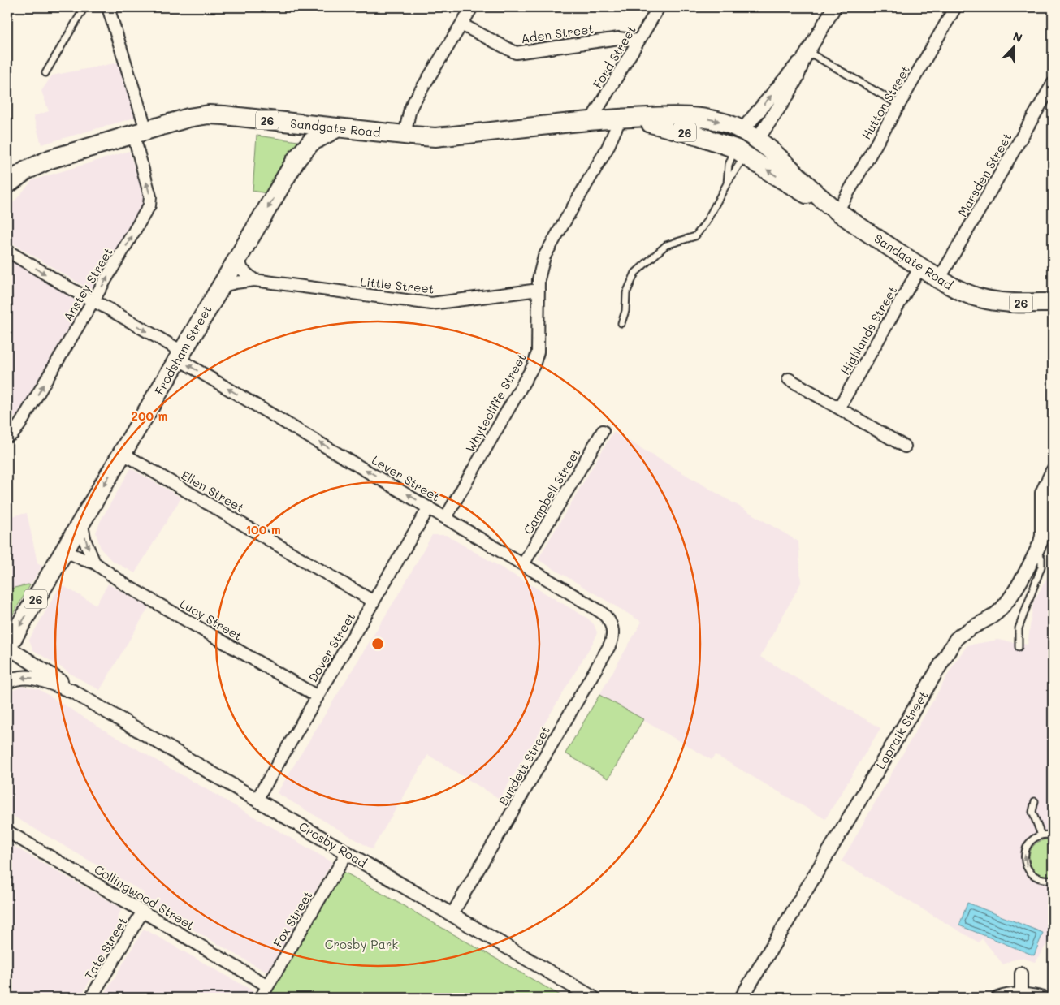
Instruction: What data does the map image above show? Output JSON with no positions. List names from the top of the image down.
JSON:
{
  "streets": {
    "highway": ["26", "Sandgate Road", "Frodsham Street"],
    "street": [
      "Aden Street",
      "Ford Street",
      "Hutton Street",
      "Marsden Street",
      "Anstey Street",
      "Little Street",
      "Highlands Street",
      "Whytecliffe Street",
      "Lever Street",
      "Ellen Street",
      "Campbell Street",
      "Lucy Street",
      "Dover Street",
      "Lapraik Street",
      "Burdett Street",
      "Crosby Road",
      "Collingwood Street",
      "Fox Street",
      "Tate Street"
    ]
  },
  "crossings": [
    ["Aden Street", "Ford Street"],
    ["Ford Street", "Sandgate Road"],
    ["Hutton Street", "Sandgate Road"],
    ["Sandgate Road", "Marsden Street"],
    ["Sandgate Road", "Anstey Street"],
    ["Sandgate Road", "Highlands Street"],
    ["Sandgate Road", "Frodsham Street"],
    ["Sandgate Road", "Whytecliffe Street"],
    ["Anstey Street", "Lever Street"],
    ["Little Street", "Frodsham Street"],
    ["Little Street", "Whytecliffe Street"],
    ["Frodsham Street", "Lever Street"],
    ["Frodsham Street", "Ellen Street"],
    ["Frodsham Street", "Lucy Street"],
    ["Frodsham Street", "Crosby Road"],
    ["Whytecliffe Street", "Lever Street"],
    ["Lever Street", "Campbell Street"],
    ["Lever Street", "Dover Street"],
    ["Lever Street", "Burdett Street"],
    ["Ellen Street", "Dover Street"],
    ["Lucy Street", "Dover Street"],
    ["Dover Street", "Crosby Road"],
    ["Burdett Street", "Crosby Road"],
    ["Crosby Road", "Fox Street"],
    ["Collingwood Street", "Fox Street"],
    ["Collingwood Street", "Tate Street"]
  ],
  "one_way": ["Anstey Street", "Frodsham Street"],
  "parks": ["Crosby Park"],
  "north": "top",
  "rings": ["200 m", "100 m"]
}
